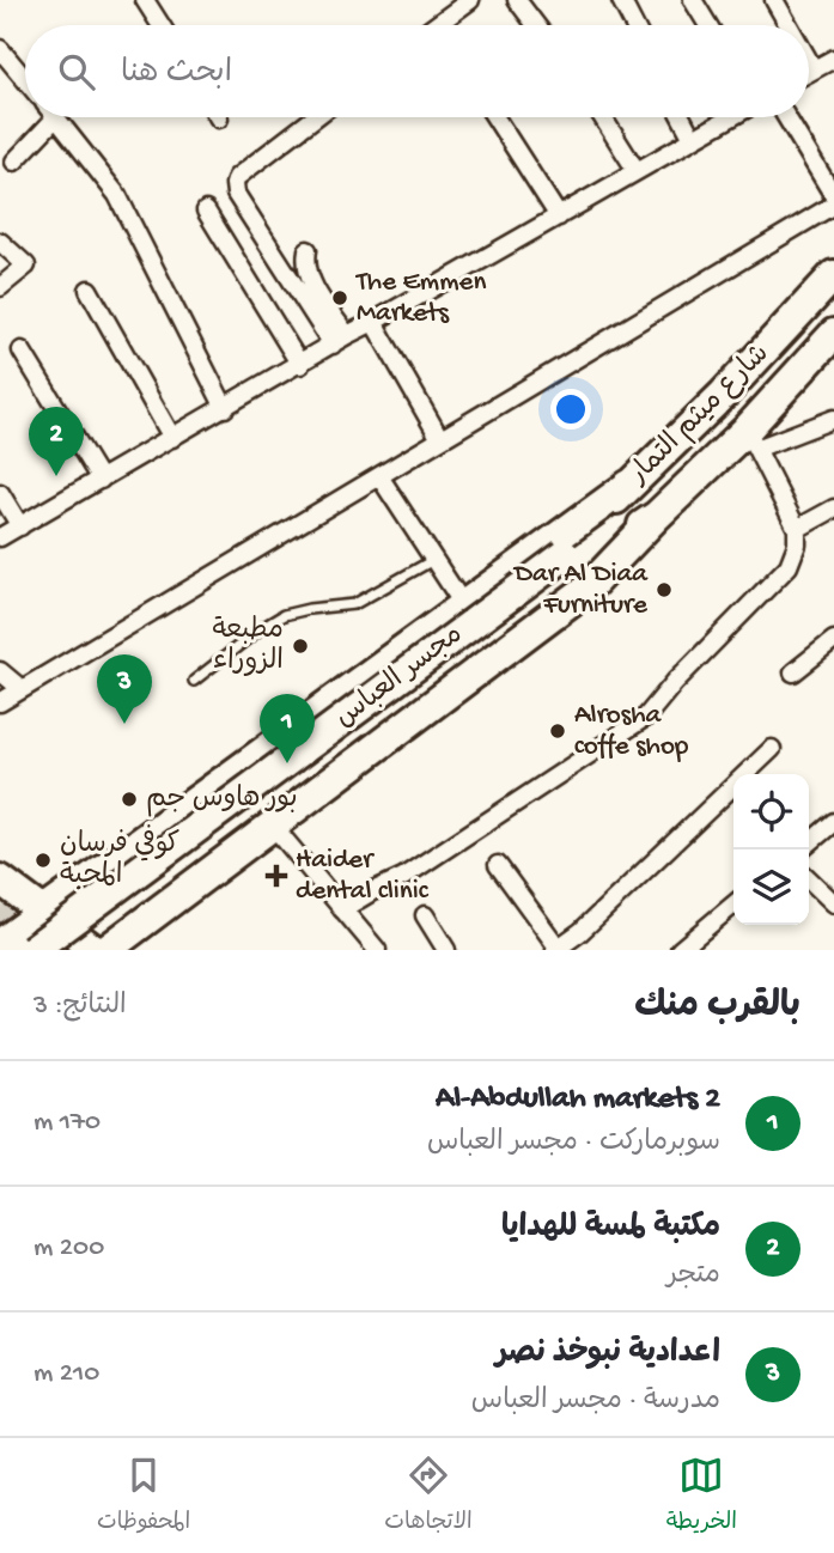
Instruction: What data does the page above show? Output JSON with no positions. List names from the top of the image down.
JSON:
{
  "streets": {
    "highway": ["شارع ميثم التمار", "مجسر العباس"]
  },
  "crossings": [
    ["شارع ميثم التمار", "مجسر العباس"]
  ],
  "places": {
    "other": [
      "The Emmen Markets",
      "Dar Al Diaa Furniture",
      "مطبعة الزوراء",
      "Alrosha coffe shop",
      "بور هاوس جم",
      "كوفي فرسان المحبة"
    ],
    "health": ["Haider dental clinic"]
  },
  "page": {
    "search": "ابحث هنا",
    "pins": ["2", "3", "1"],
    "heading": ["بالقرب منك", "النتائج: 3"],
    "list": [
      {
        "mark": "1",
        "name": "Al-Abdullah markets 2",
        "note": "سوبرماركت · مجسر العباس",
        "value": "170 m"
      },
      {
        "mark": "2",
        "name": "مكتبة لمسة للهدايا",
        "note": "متجر",
        "value": "200 m"
      },
      {
        "mark": "3",
        "name": "اعدادية نبوخذ نصر",
        "note": "مدرسة · مجسر العباس",
        "value": "210 m"
      }
    ],
    "nav": ["الخريطة", "الاتجاهات", "المحفوظات"]
  }
}
